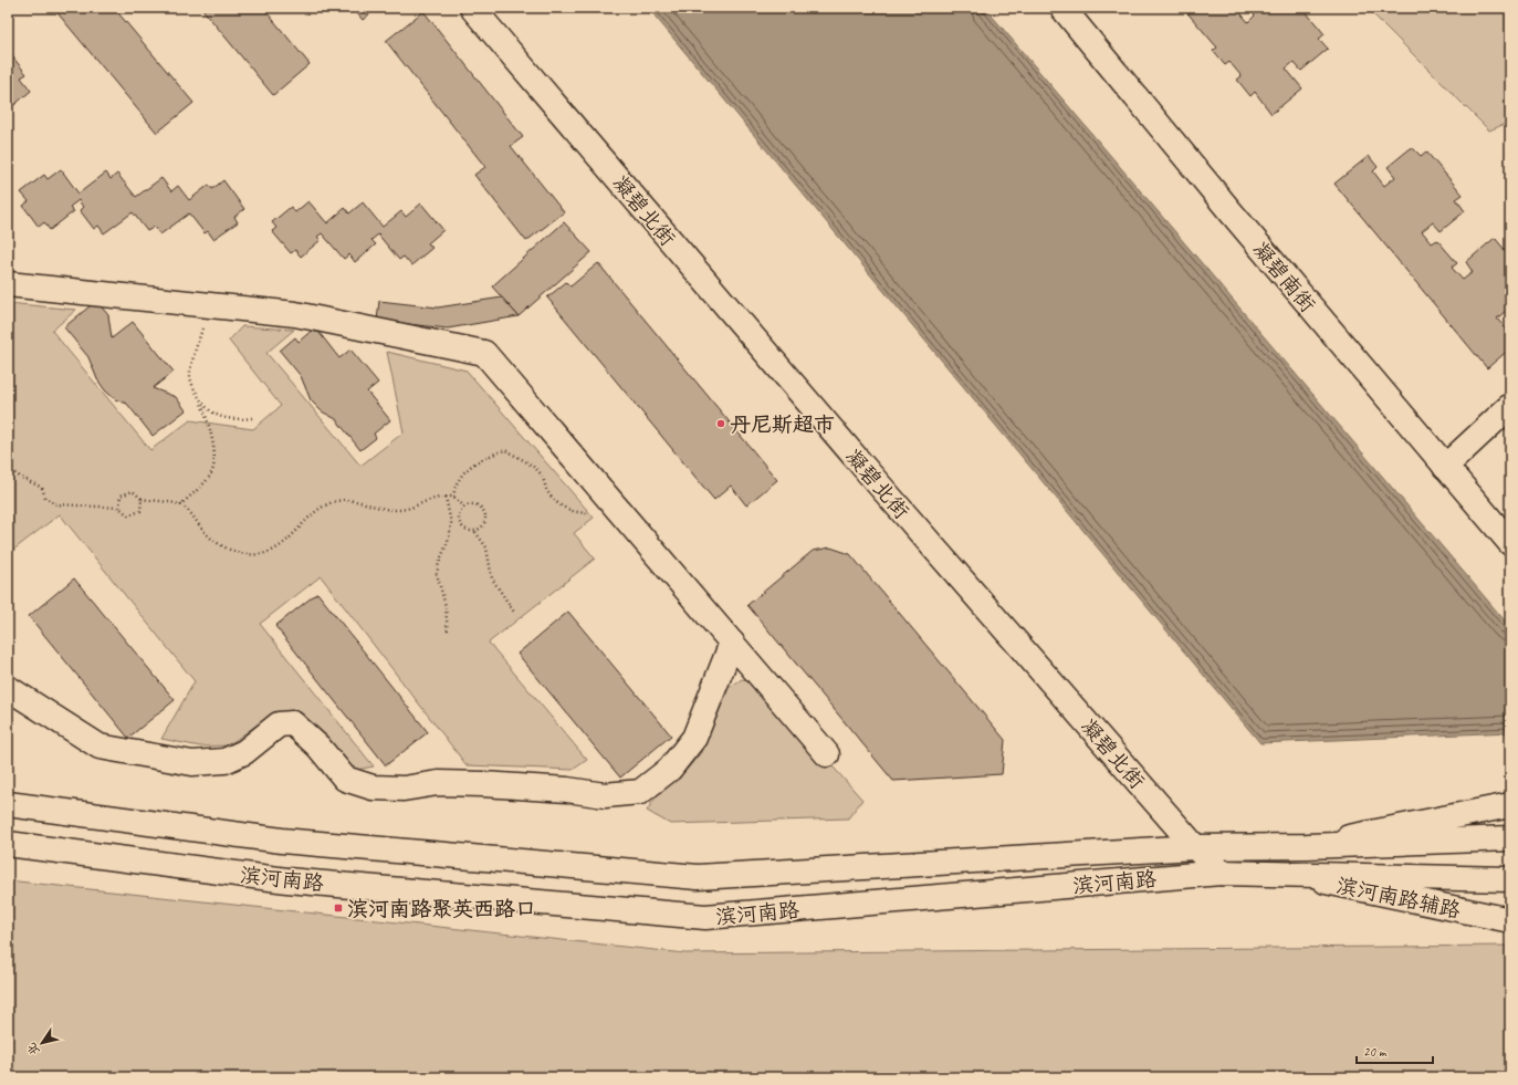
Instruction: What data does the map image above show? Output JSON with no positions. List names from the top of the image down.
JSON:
{
  "streets": {
    "street": [
      "凝碧北街",
      "凝碧南街",
      "滨河南路",
      "滨河南路辅路"
    ]
  },
  "crossings": [
    ["凝碧北街", "滨河南路"],
    ["滨河南路", "滨河南路辅路"]
  ],
  "places": {
    "other": ["丹尼斯超市"],
    "transit": ["滨河南路聚英西路口"]
  },
  "scale_bar": "20 m",
  "north": "bottom left"
}
